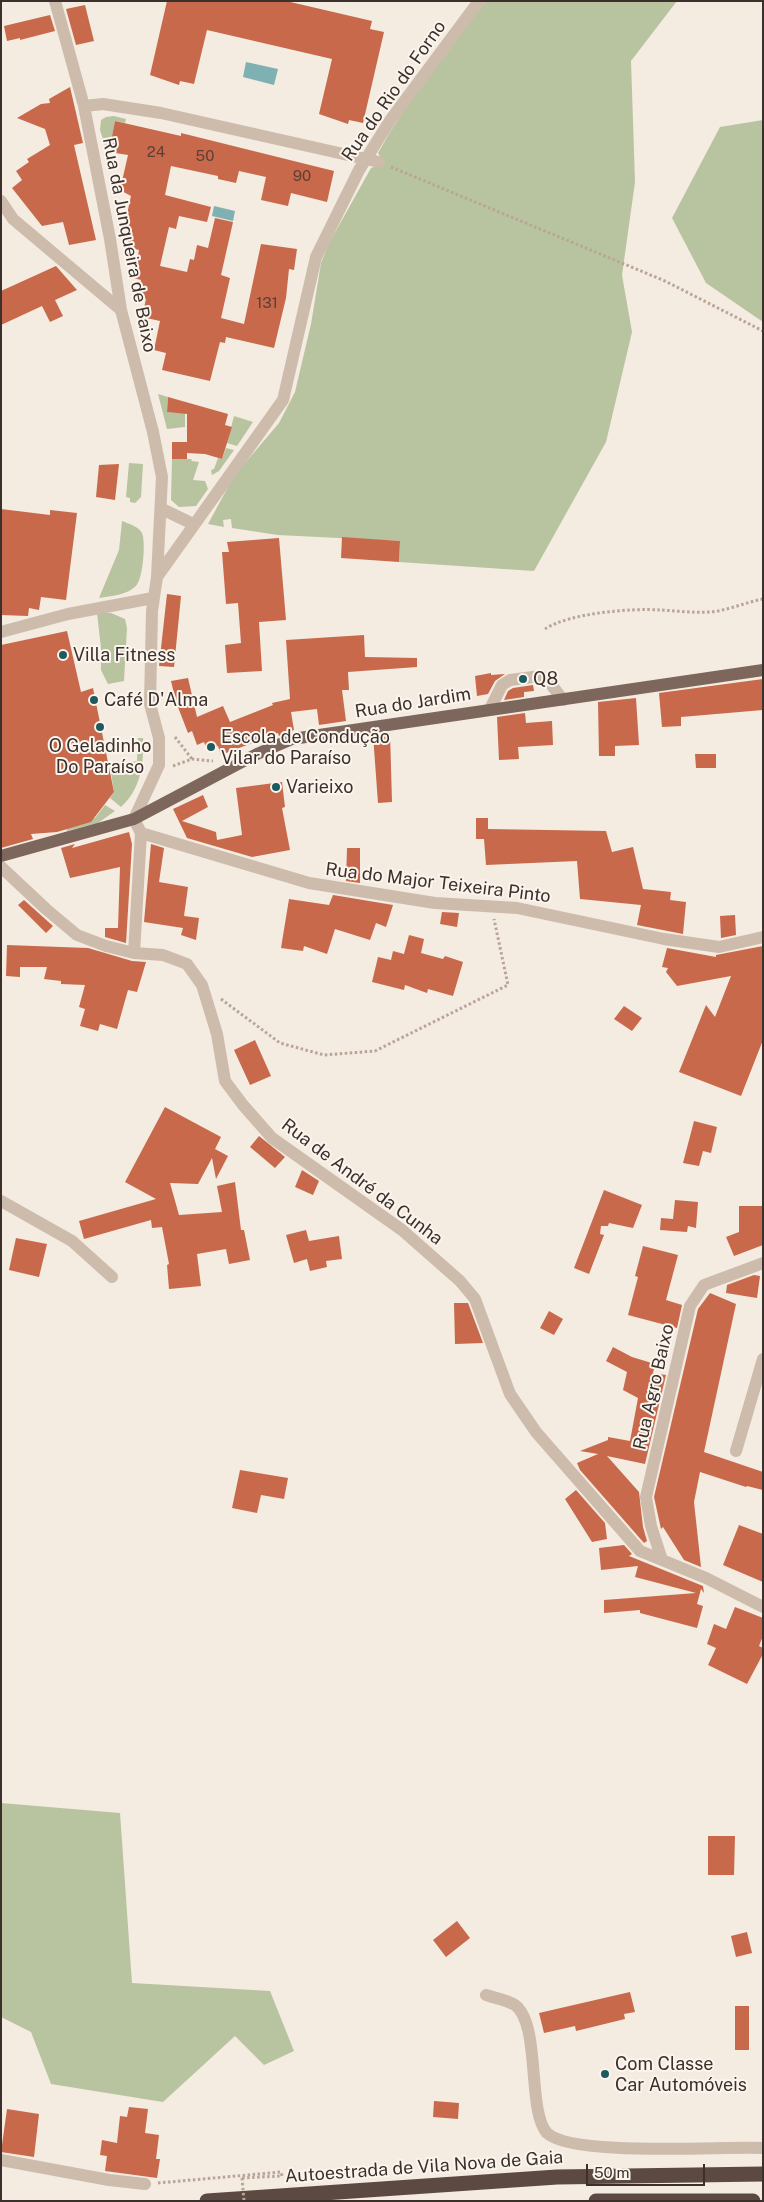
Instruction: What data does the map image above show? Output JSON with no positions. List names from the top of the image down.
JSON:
{
  "streets": {
    "highway": ["Autoestrada de Vila Nova de Gaia"],
    "main road": ["Rua do Jardim"],
    "street": [
      "Rua do Rio do Forno",
      "Rua da Junqueira de Baixo",
      "Rua do Major Teixeira Pinto",
      "Rua de André da Cunha",
      "Rua Agro Baixo"
    ]
  },
  "crossings": [
    ["Rua do Rio do Forno", "Rua da Junqueira de Baixo"],
    ["Rua da Junqueira de Baixo", "Rua do Jardim"],
    ["Rua de André da Cunha", "Rua Agro Baixo"]
  ],
  "places": [
    "Villa Fitness",
    "Q8",
    "Café D'Alma",
    "O Geladinho Do Paraíso",
    "Escola de Condução Vilar do Paraíso",
    "Varieixo",
    "Com Classe Car Automóveis"
  ],
  "house_numbers": [
    "24",
    "50",
    "90",
    "131"
  ],
  "scale_bar": "50 m"
}
